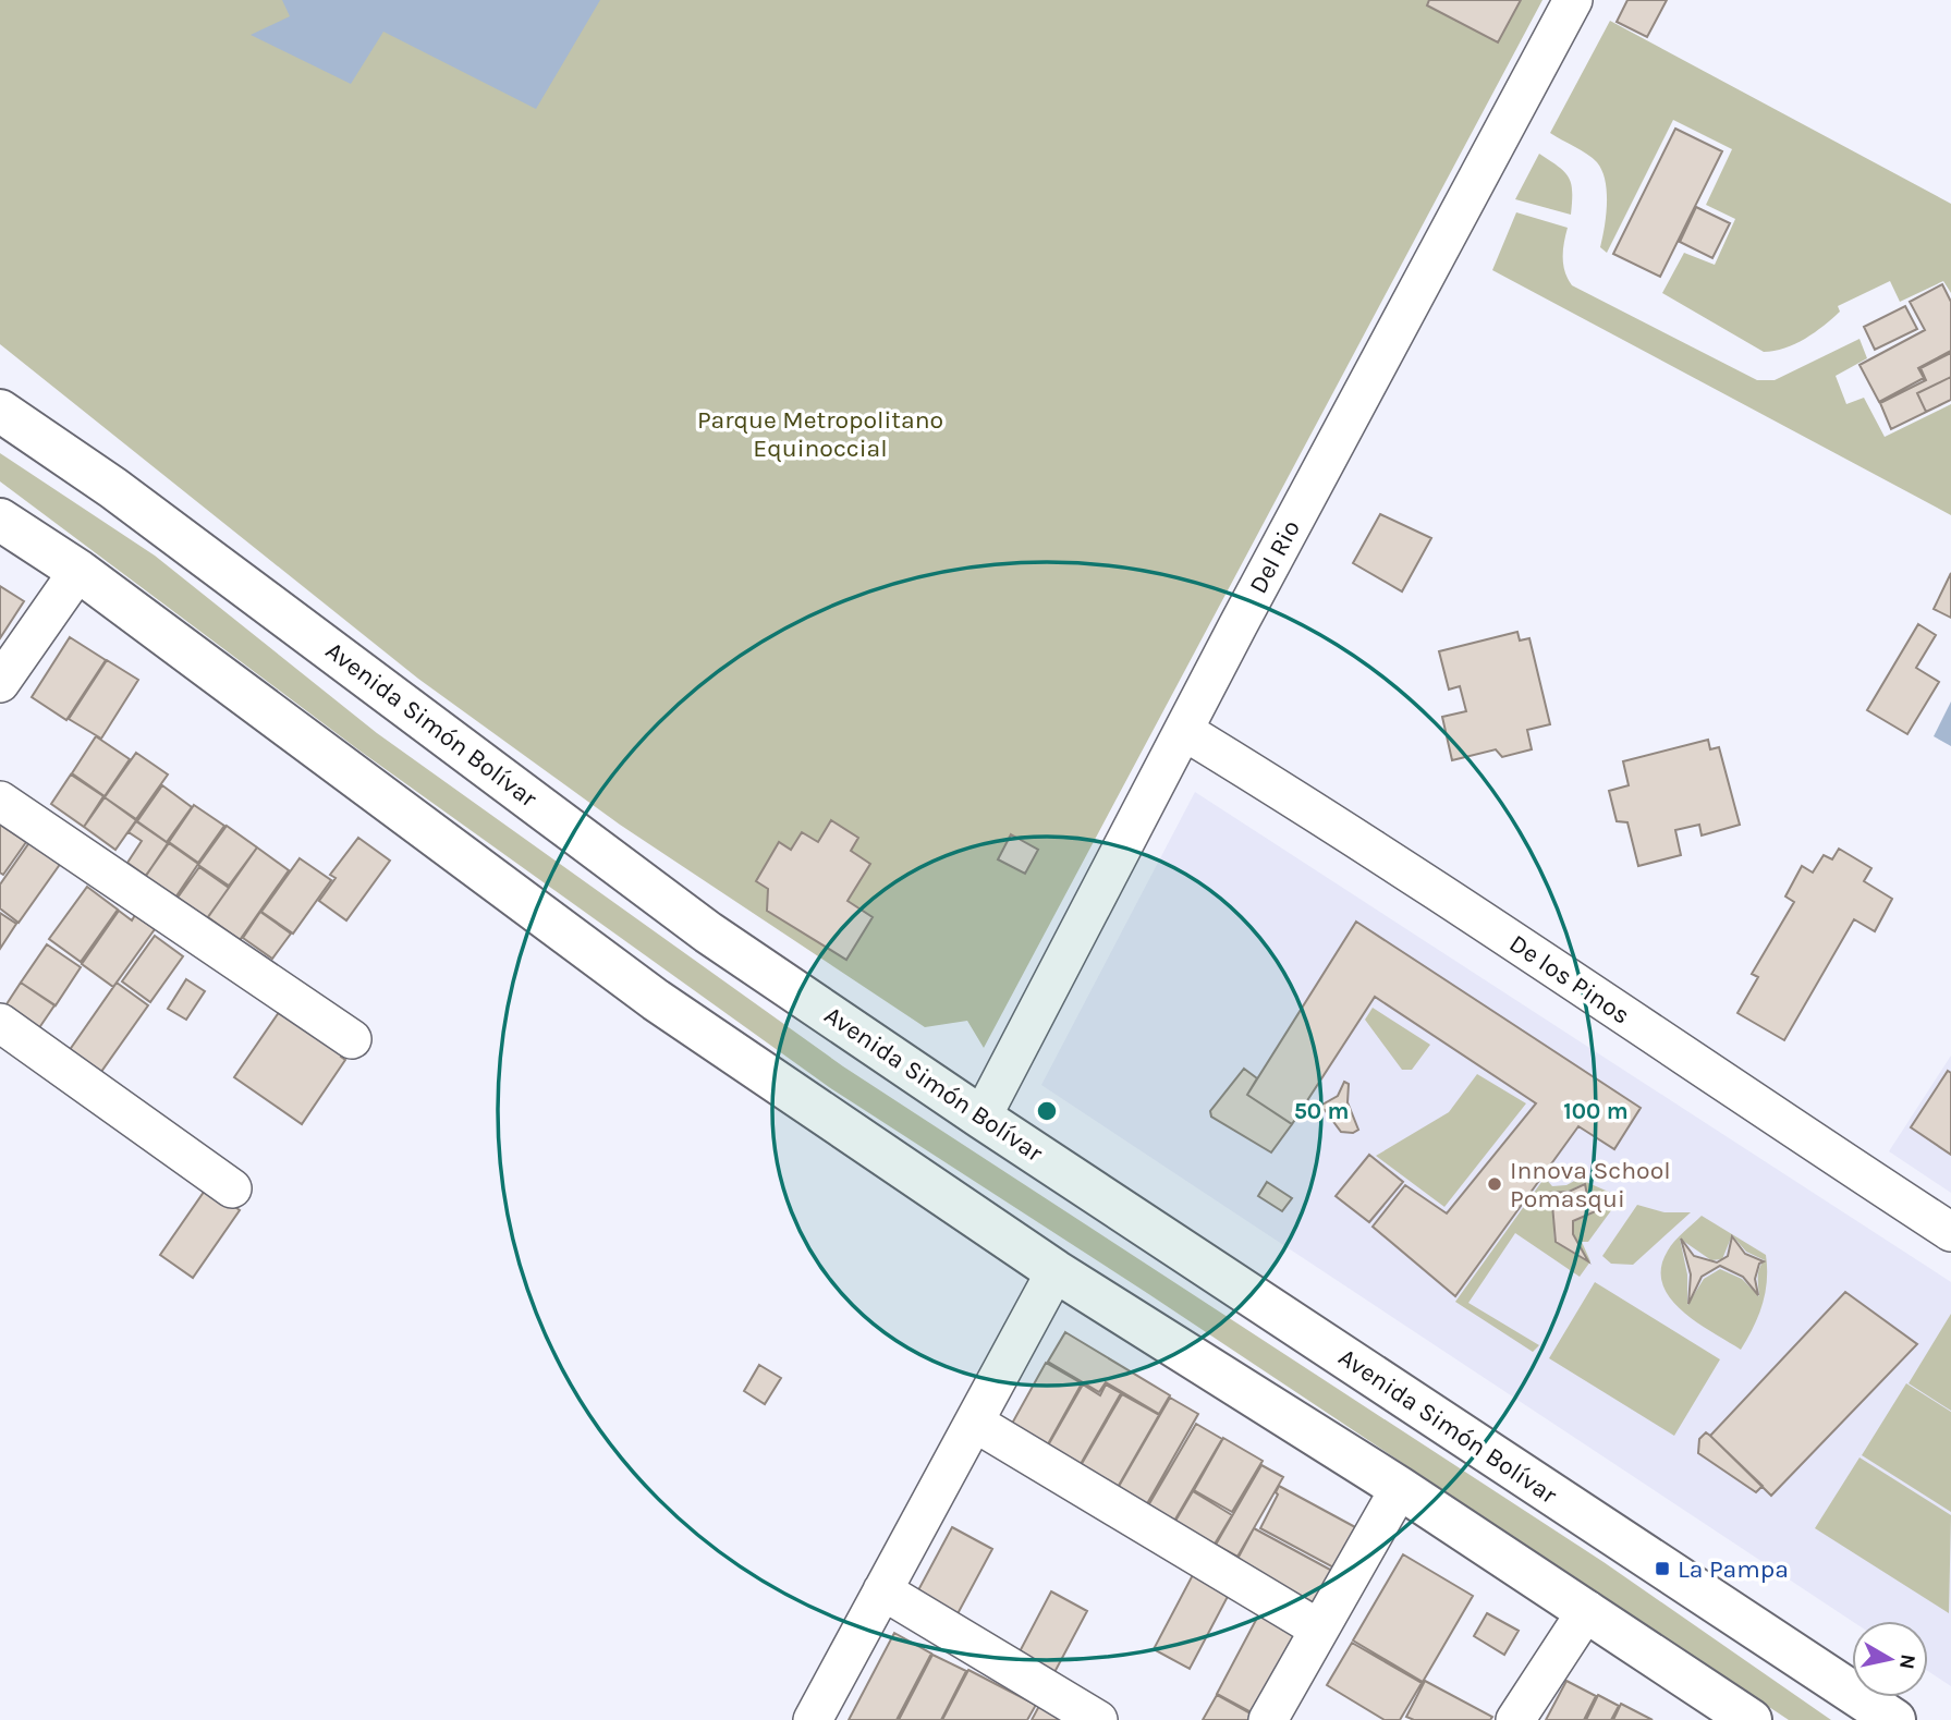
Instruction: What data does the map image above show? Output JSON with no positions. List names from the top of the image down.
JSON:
{
  "streets": {
    "highway": ["Avenida Simón Bolívar"],
    "street": ["Del Rio", "De los Pinos"]
  },
  "crossings": [
    ["Del Rio", "Avenida Simón Bolívar"],
    ["Del Rio", "De los Pinos"]
  ],
  "parks": ["Parque Metropolitano Equinoccial"],
  "places": {
    "other": ["Innova School Pomasqui"],
    "transit": ["La Pampa"]
  },
  "north": "right",
  "rings": ["50 m", "100 m"]
}
